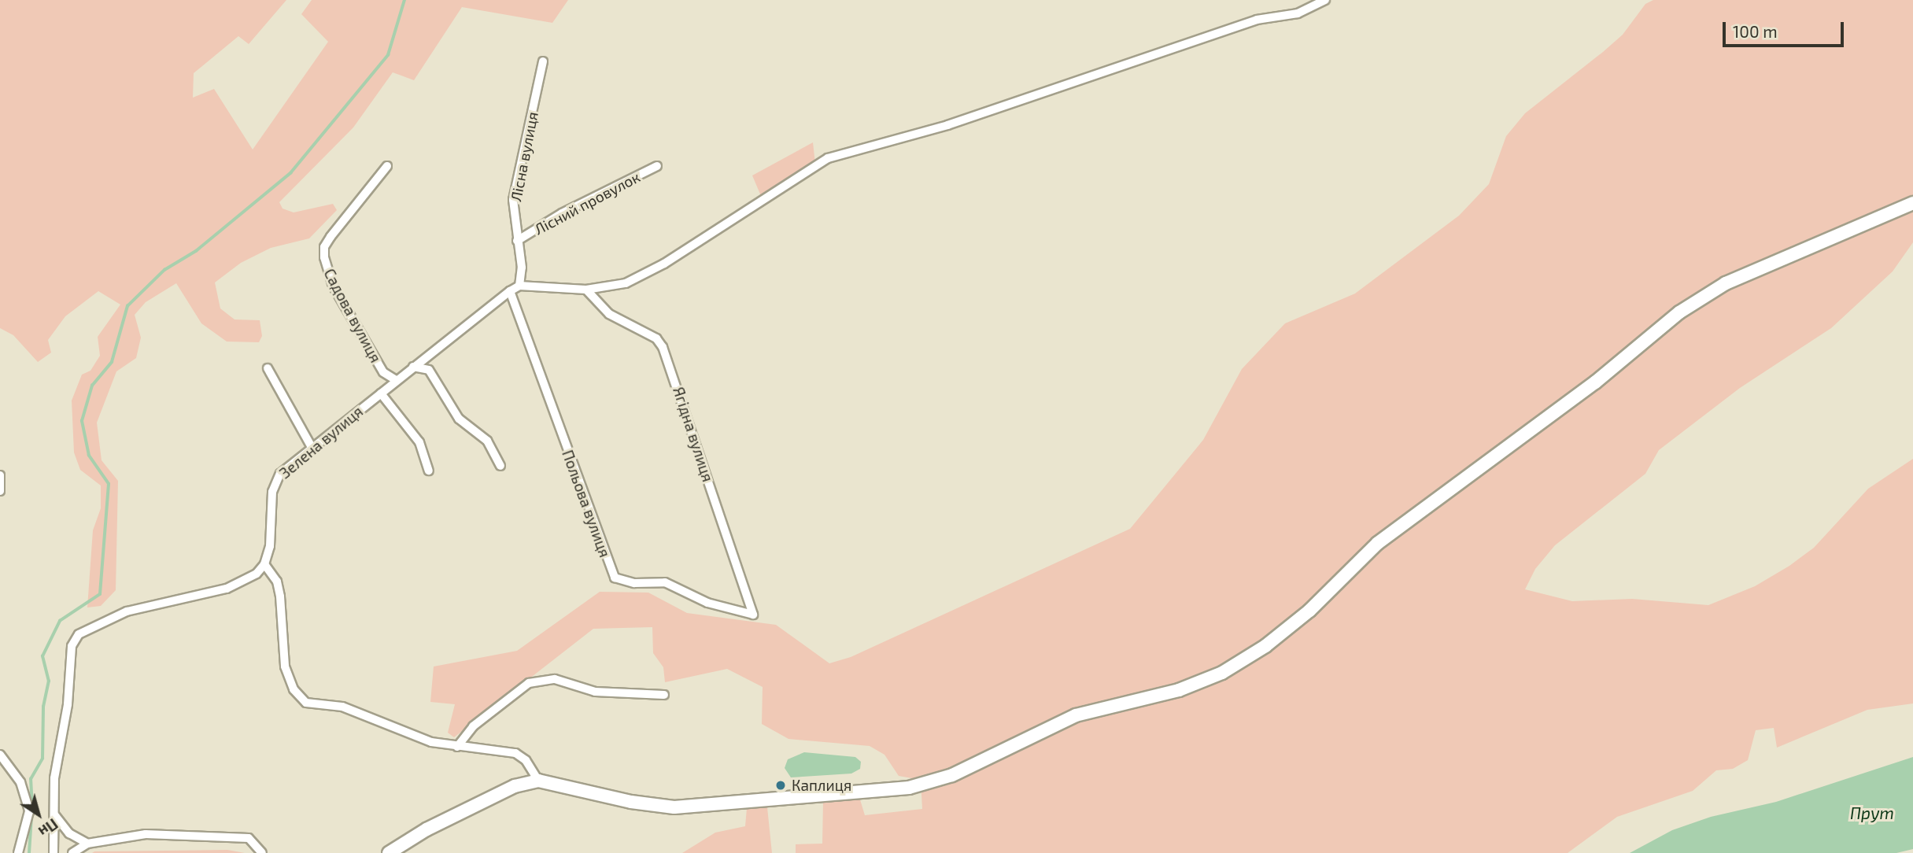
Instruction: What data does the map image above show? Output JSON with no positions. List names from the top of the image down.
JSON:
{
  "streets": {
    "street": [
      "Лісна вулиця",
      "Лісний провулок",
      "Садова вулиця",
      "Ягідна вулиця",
      "Зелена вулиця",
      "Польова вулиця"
    ]
  },
  "crossings": [
    ["Лісна вулиця", "Лісний провулок"],
    ["Лісна вулиця", "Зелена вулиця"],
    ["Садова вулиця", "Зелена вулиця"],
    ["Ягідна вулиця", "Польова вулиця"],
    ["Зелена вулиця", "Польова вулиця"]
  ],
  "water": ["Прут"],
  "places": ["Каплиця"],
  "scale_bar": "100 m",
  "north": "bottom right"
}
